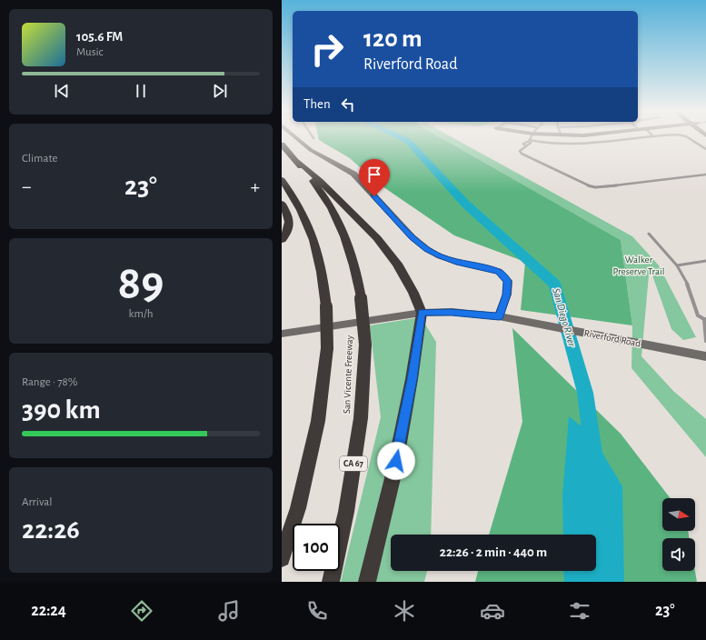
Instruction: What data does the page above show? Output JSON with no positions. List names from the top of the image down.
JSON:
{
  "streets": {
    "highway": ["San Vicente Freeway", "CA 67"],
    "street": ["Riverford Road"]
  },
  "water": ["San Diego River"],
  "parks": ["Walker Preserve Trail"],
  "north": "right",
  "page": {
    "turn": ["120 m", "Riverford Road"],
    "song": ["105.6 FM", "Music"],
    "then": "Then",
    "tile": [
      "Climate",
      ["89", "km/h"],
      ["Range · 78%", "390 km"],
      ["Arrival", "22:26"]
    ],
    "heat": ["−", "23°", "+"],
    "limit": "100",
    "trip": "22:26 · 2 min · 440 m",
    "tabs": ["22:24", "23°"]
  }
}
